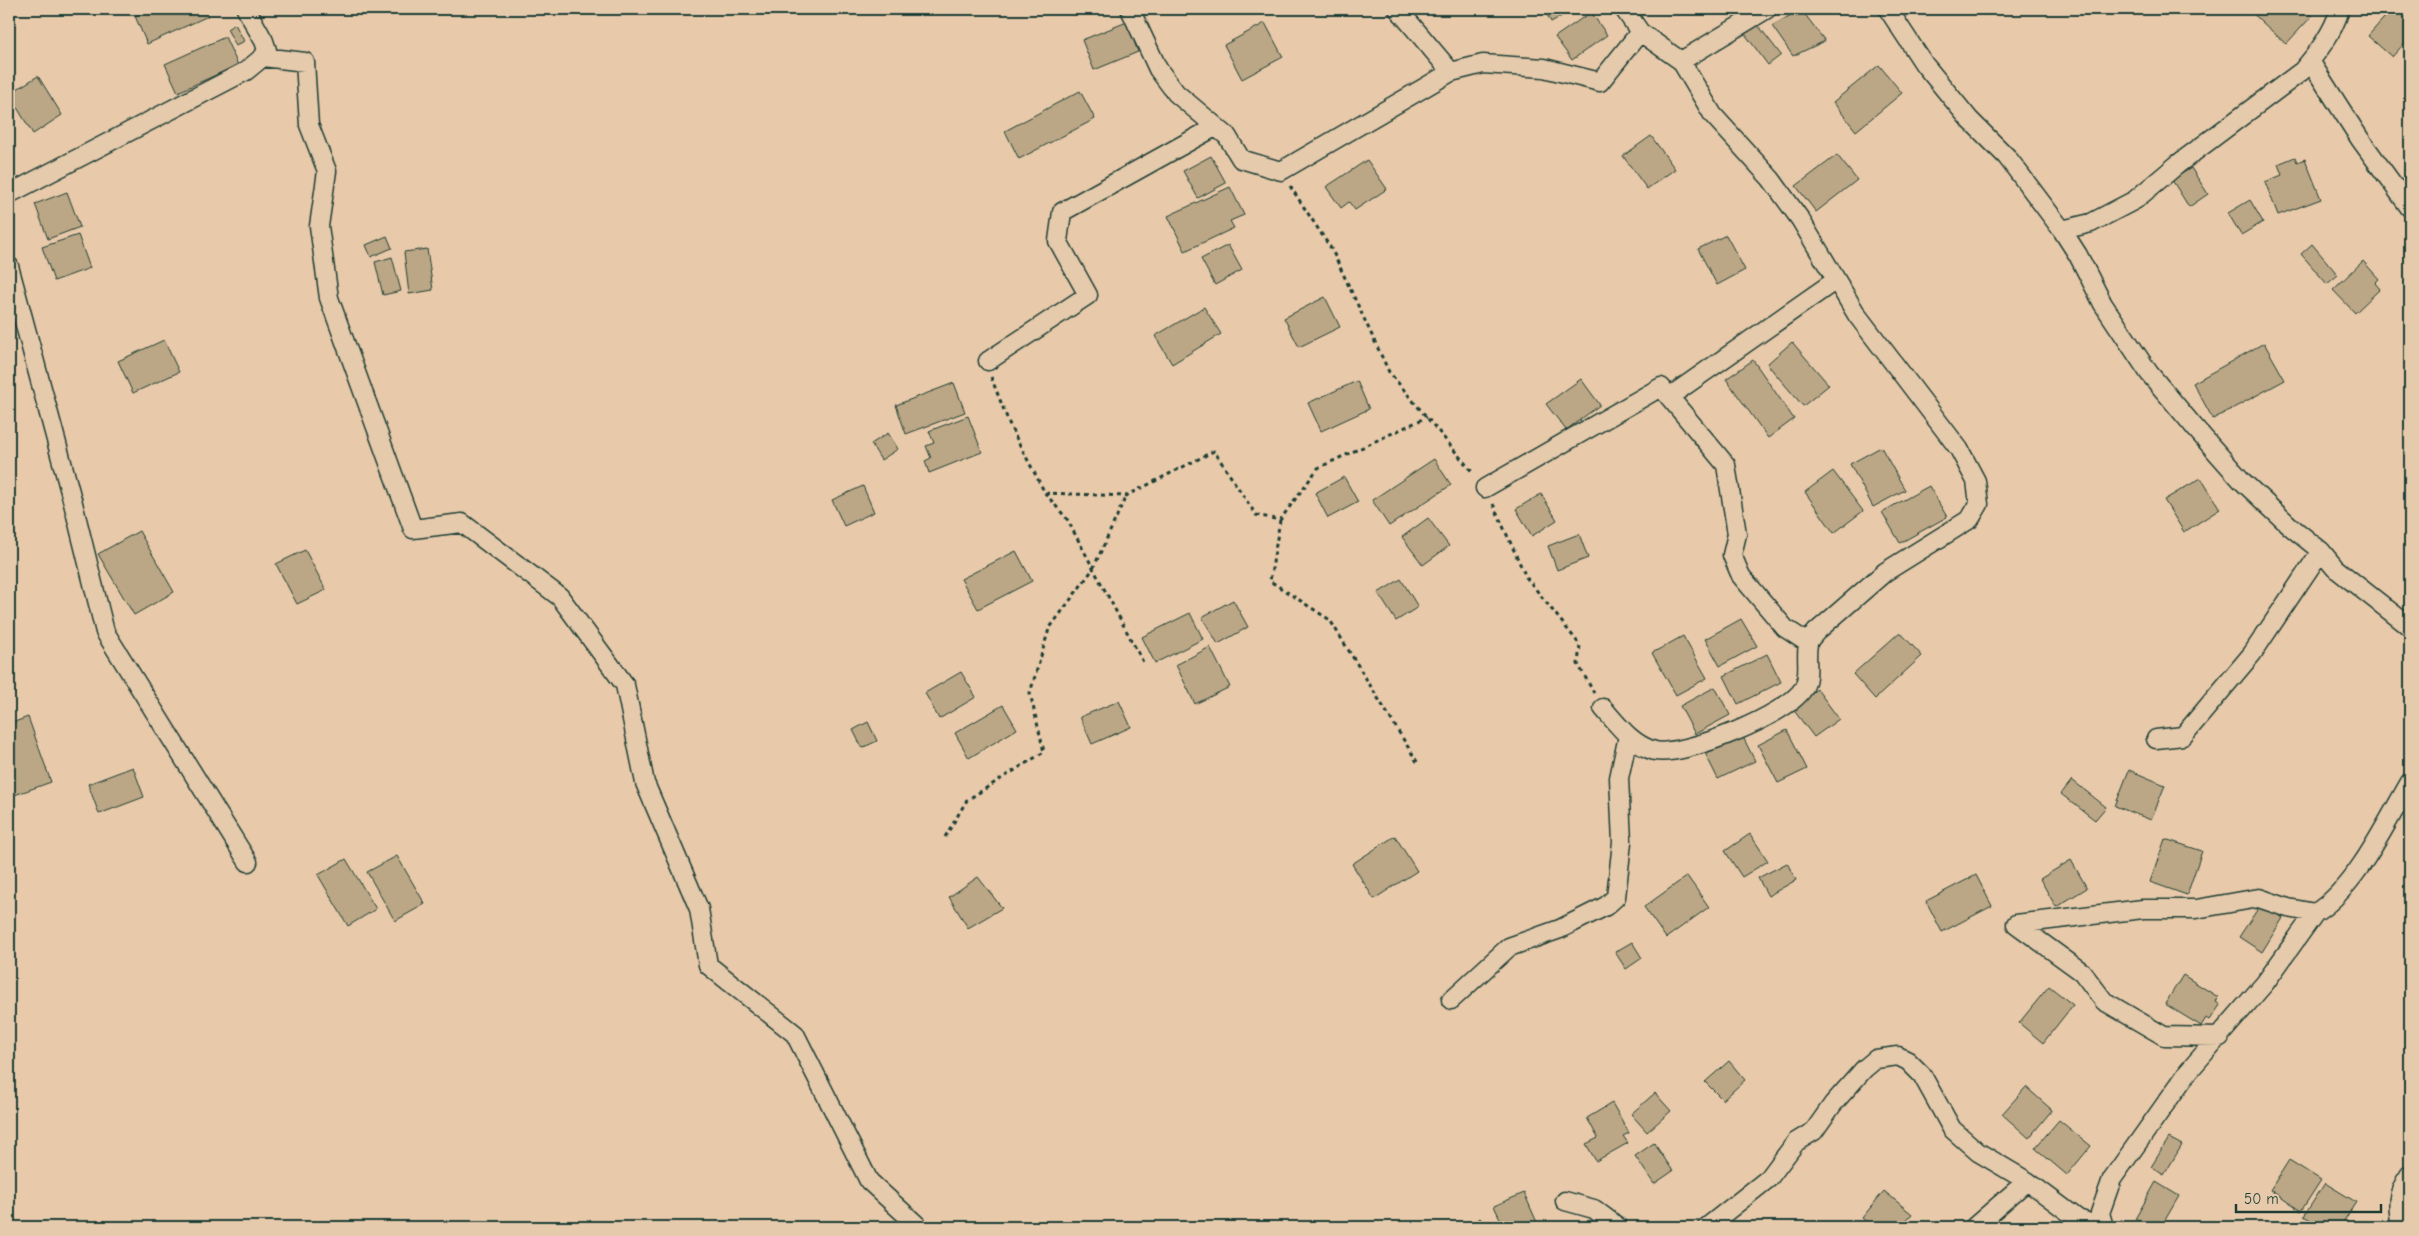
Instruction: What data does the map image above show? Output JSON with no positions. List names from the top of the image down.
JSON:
{
  "scale_bar": "50 m"
}
